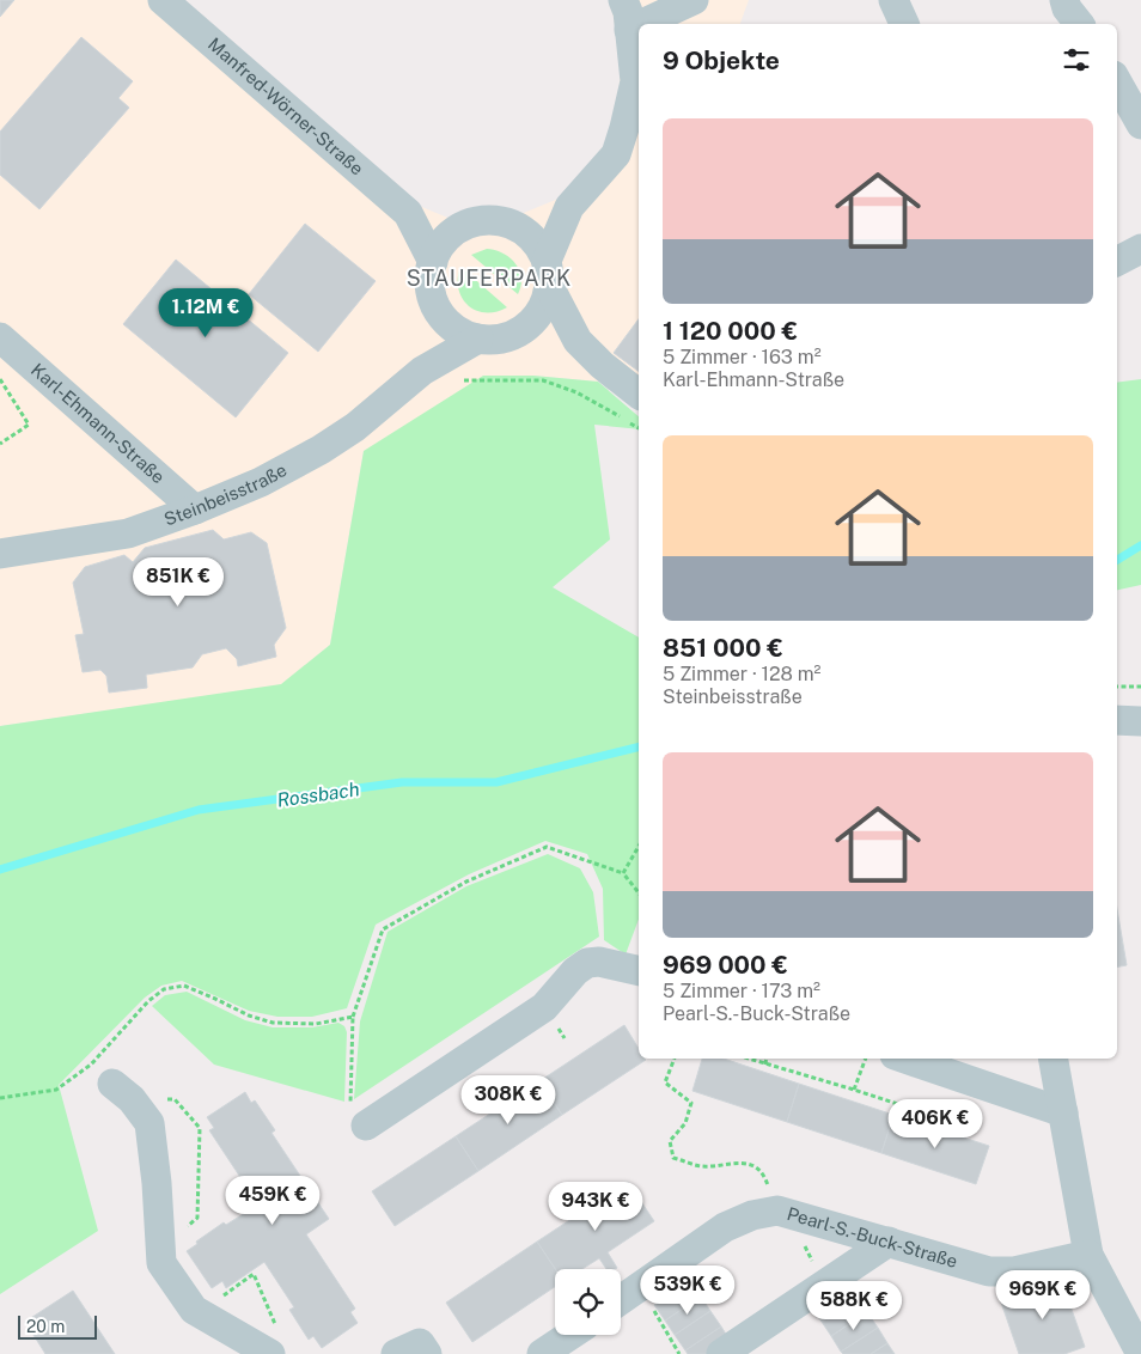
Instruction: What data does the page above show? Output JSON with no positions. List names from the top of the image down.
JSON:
{
  "streets": {
    "street": [
      "Manfred-Wörner-Straße",
      "Karl-Ehmann-Straße",
      "Steinbeisstraße",
      "Pearl-S.-Buck-Straße"
    ]
  },
  "crossings": [
    ["Manfred-Wörner-Straße", "Steinbeisstraße"],
    ["Karl-Ehmann-Straße", "Steinbeisstraße"]
  ],
  "districts": ["STAUFERPARK"],
  "water": ["Rossbach"],
  "scale_bar": "20 m",
  "page": {
    "heading": "9 Objekte",
    "list": [
      {
        "name": "1 120 000 €",
        "note": "5 Zimmer · 163 m² · Karl-Ehmann-Straße"
      },
      {
        "name": "851 000 €",
        "note": "5 Zimmer · 128 m² · Steinbeisstraße"
      },
      {
        "name": "969 000 €",
        "note": "5 Zimmer · 173 m² · Pearl-S.-Buck-Straße"
      }
    ],
    "price": [
      "1.12M €",
      "851K €",
      "308K €",
      "406K €",
      "459K €",
      "943K €",
      "539K €",
      "969K €",
      "588K €"
    ],
    "scale": "20 m"
  }
}
